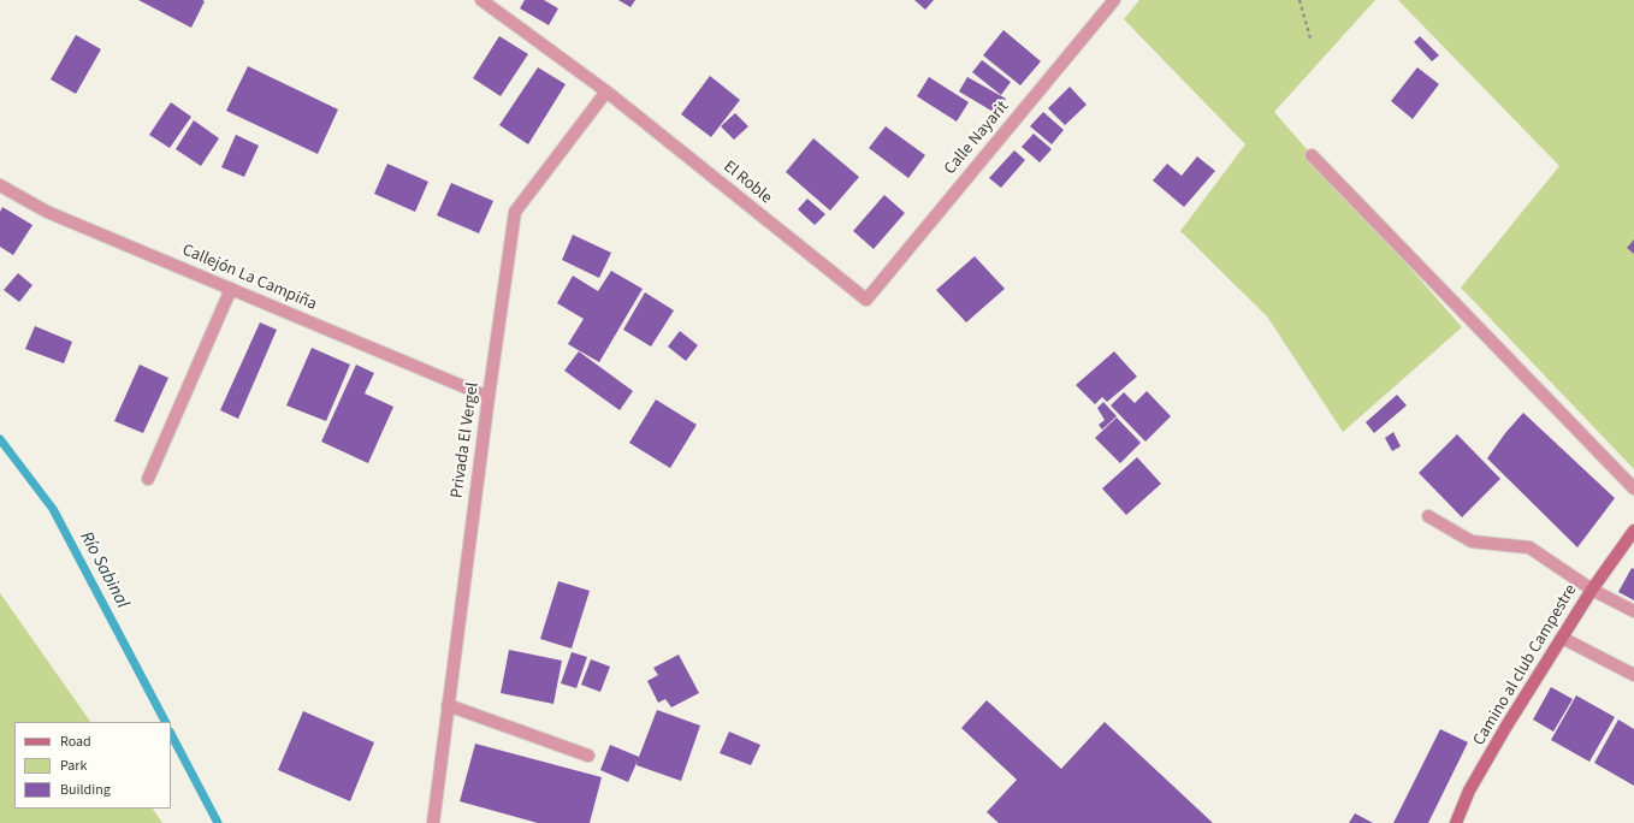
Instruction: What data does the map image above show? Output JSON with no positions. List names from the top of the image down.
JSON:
{
  "streets": {
    "main road": ["Camino al club Campestre"],
    "street": [
      "Calle Nayarit",
      "El Roble",
      "Callejón La Campiña",
      "Privada El Vergel"
    ]
  },
  "crossings": [
    ["Calle Nayarit", "El Roble"],
    ["El Roble", "Privada El Vergel"],
    ["Callejón La Campiña", "Privada El Vergel"]
  ],
  "water": ["Río Sabinal"],
  "legend": ["Road", "Park", "Building"]
}
